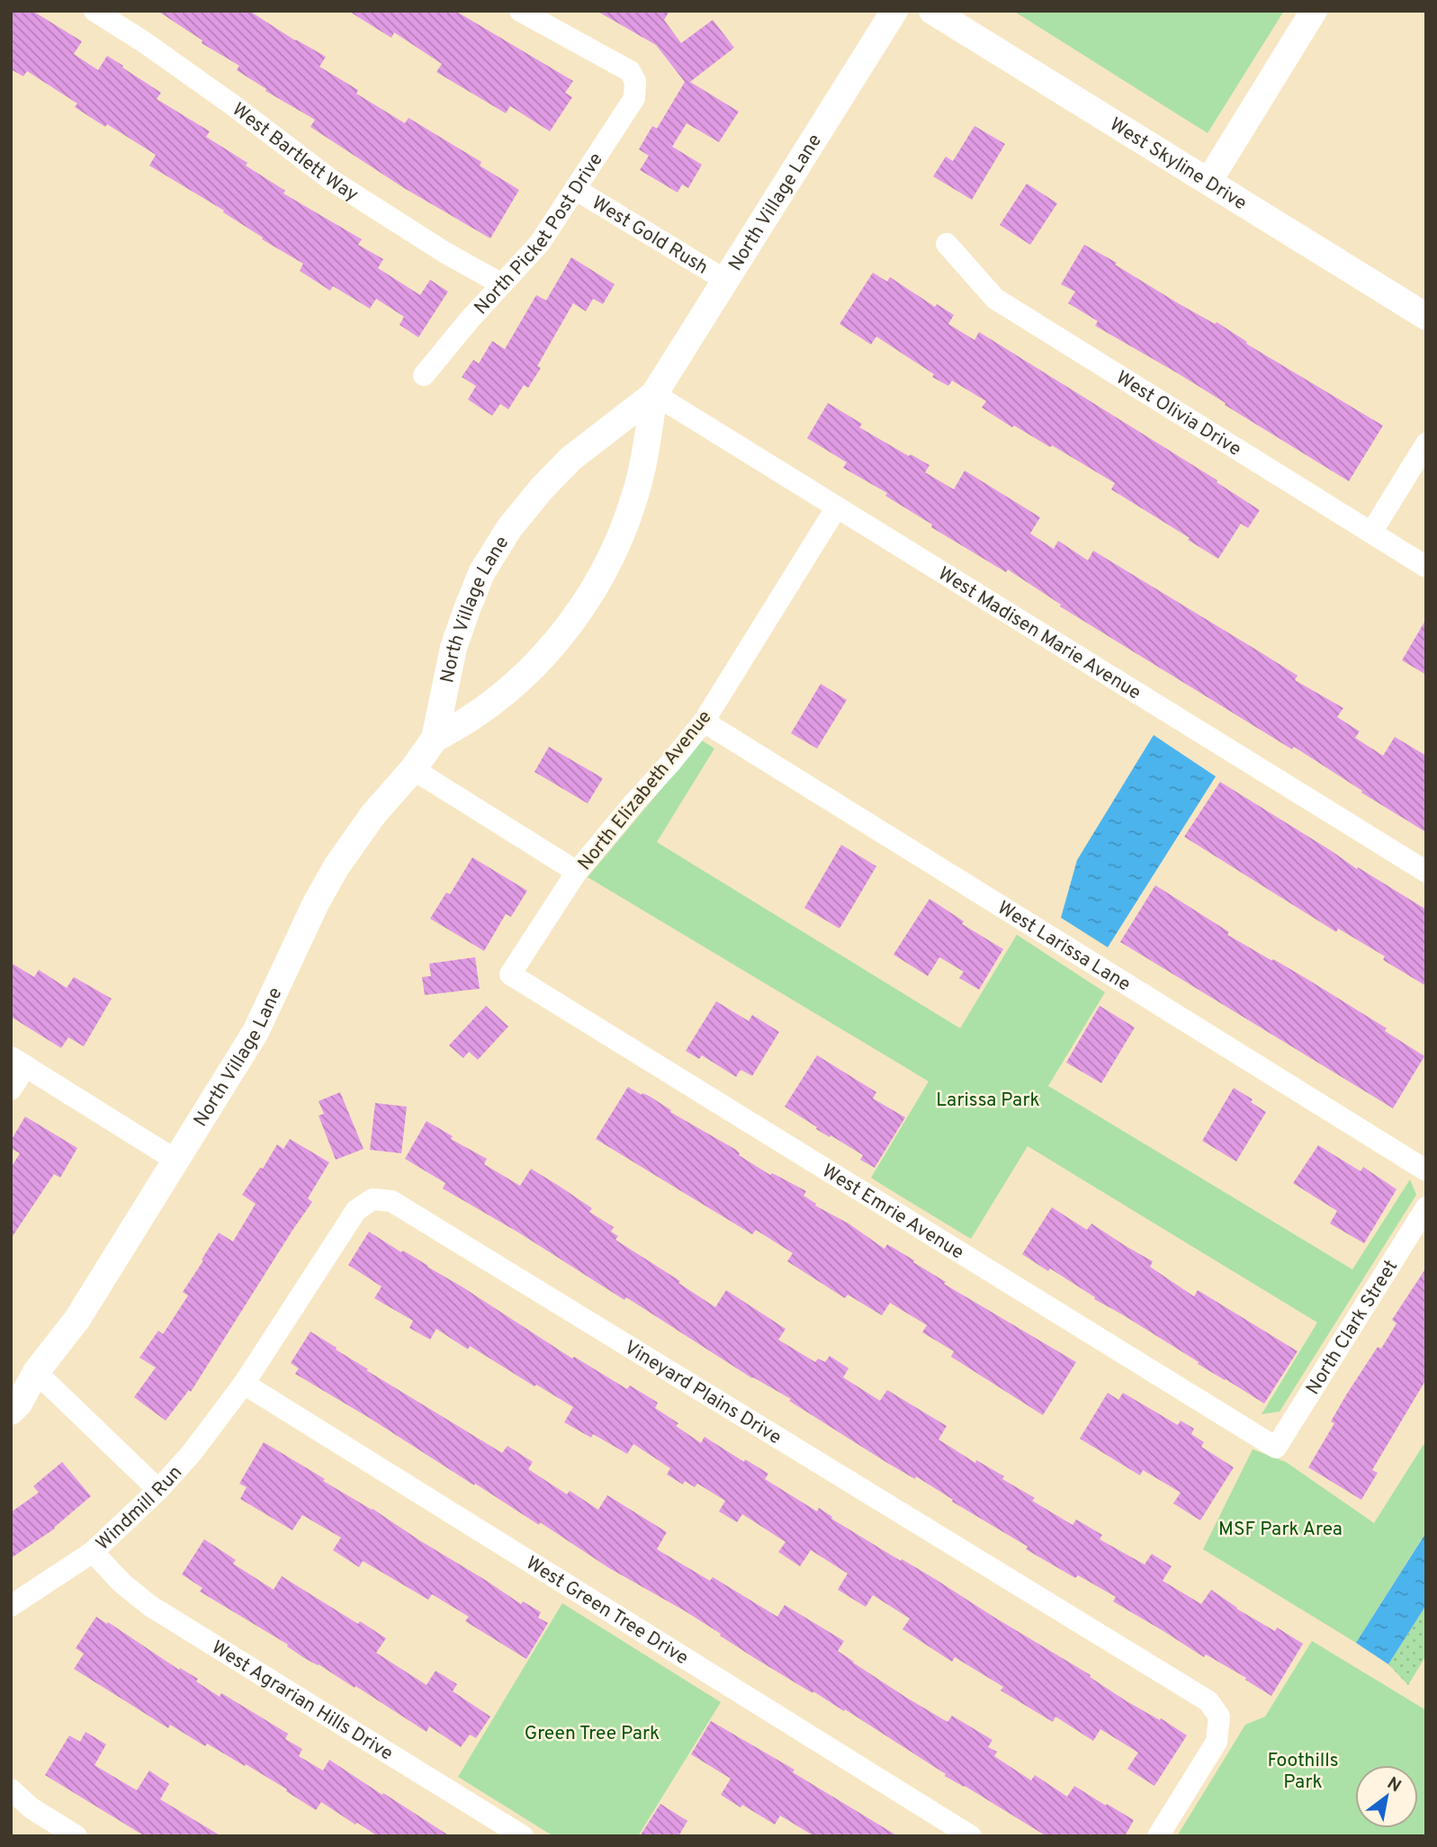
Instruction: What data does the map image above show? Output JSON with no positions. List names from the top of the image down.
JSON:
{
  "streets": {
    "street": [
      "West Bartlett Way",
      "West Skyline Drive",
      "North Village Lane",
      "North Picket Post Drive",
      "West Gold Rush",
      "West Olivia Drive",
      "West Madisen Marie Avenue",
      "North Elizabeth Avenue",
      "West Larissa Lane",
      "West Emrie Avenue",
      "North Clark Street",
      "Vineyard Plains Drive",
      "Windmill Run",
      "West Green Tree Drive",
      "West Agrarian Hills Drive"
    ]
  },
  "crossings": [
    ["West Bartlett Way", "North Picket Post Drive"],
    ["North Village Lane", "West Gold Rush"],
    ["North Village Lane", "West Madisen Marie Avenue"],
    ["North Picket Post Drive", "West Gold Rush"],
    ["West Madisen Marie Avenue", "North Elizabeth Avenue"],
    ["North Elizabeth Avenue", "West Larissa Lane"],
    ["North Elizabeth Avenue", "West Emrie Avenue"],
    ["West Emrie Avenue", "North Clark Street"],
    ["Vineyard Plains Drive", "Windmill Run"],
    ["Vineyard Plains Drive", "West Green Tree Drive"],
    ["Windmill Run", "West Green Tree Drive"],
    ["Windmill Run", "West Agrarian Hills Drive"]
  ],
  "parks": [
    "Larissa Park",
    "MSF Park Area",
    "Green Tree Park",
    "Foothills Park"
  ],
  "north": "top right"
}
